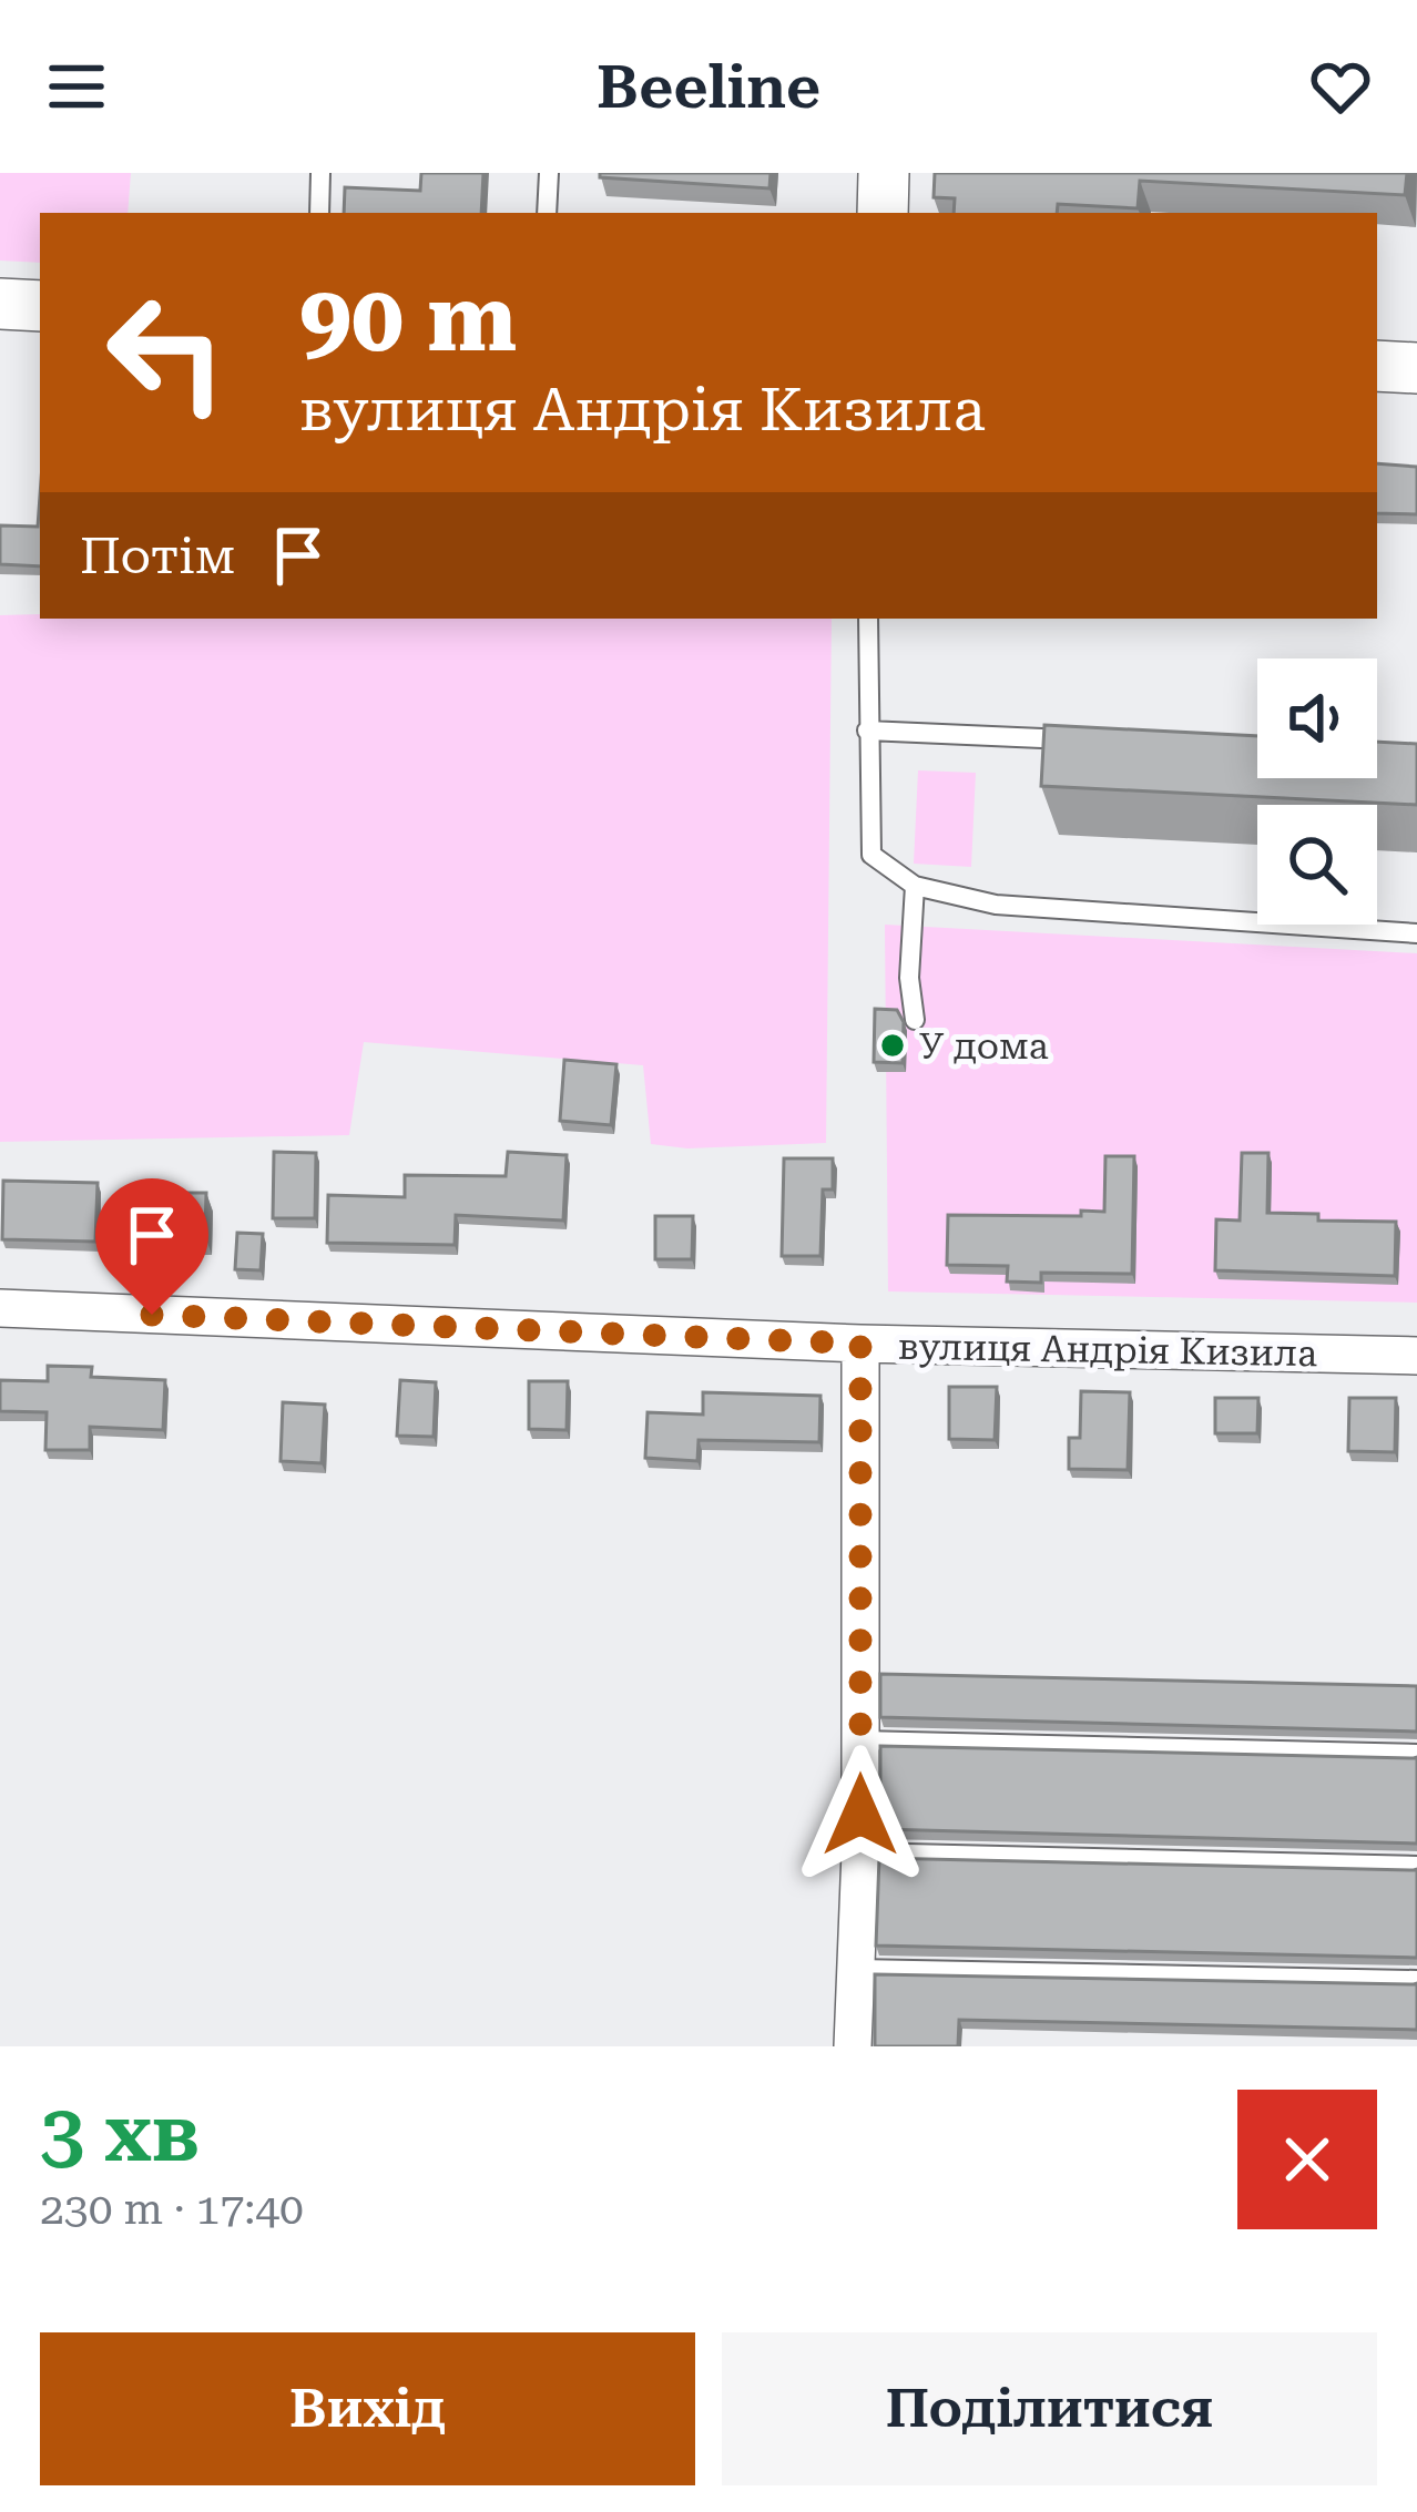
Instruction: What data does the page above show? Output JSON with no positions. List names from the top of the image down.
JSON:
{
  "streets": {
    "street": ["вулиця Андрія Кизила"]
  },
  "places": ["У дома"],
  "page": {
    "header": "Beeline",
    "turn": ["90 m", "вулиця Андрія Кизила"],
    "then": "Потім",
    "heading": ["3 хв", "230 m · 17:40"],
    "buttons": ["Вихід", "Поділитися"]
  }
}
